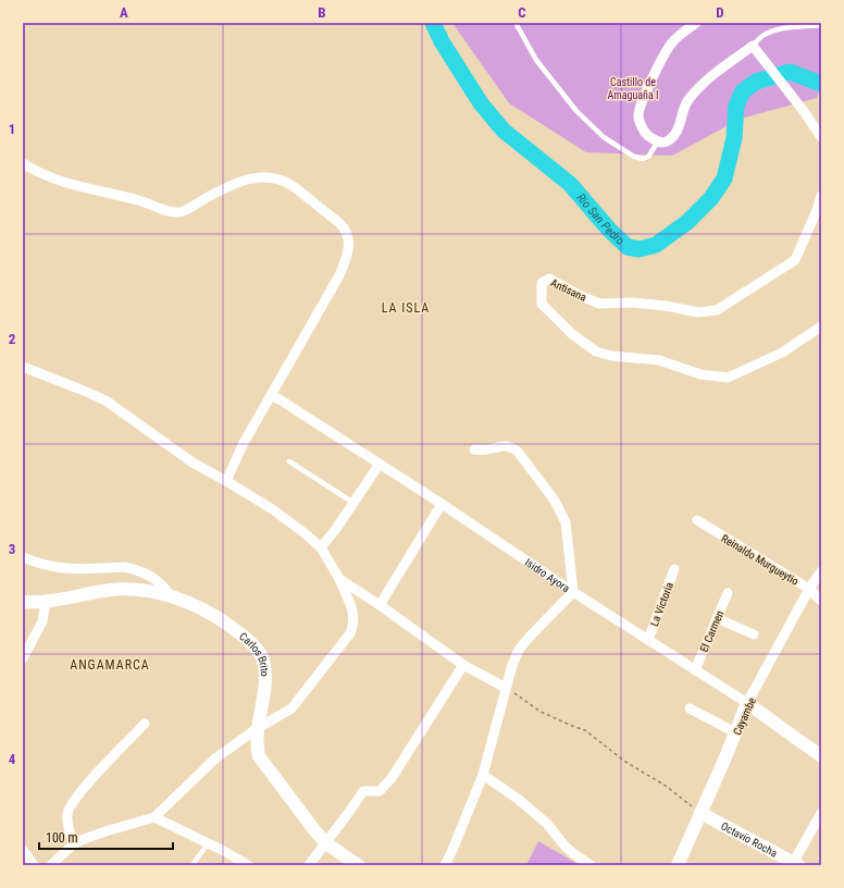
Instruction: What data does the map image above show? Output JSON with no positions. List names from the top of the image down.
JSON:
{
  "streets": {
    "street": [
      "Antisana",
      "Reinaldo Murgueytio",
      "Isidro Ayora",
      "La Victoria",
      "El Carmen",
      "Carlos Brito",
      "Cayambe",
      "Octavio Rocha"
    ]
  },
  "crossings": [
    ["Reinaldo Murgueytio", "Cayambe"],
    ["Isidro Ayora", "La Victoria"],
    ["Isidro Ayora", "El Carmen"],
    ["Isidro Ayora", "Cayambe"],
    ["Cayambe", "Octavio Rocha"]
  ],
  "districts": ["LA ISLA", "ANGAMARCA"],
  "water": ["Rio San Pedro"],
  "parks": ["Castillo de Amaguaña I"],
  "scale_bar": "100 m",
  "grid": {
    "columns": [
      "A",
      "B",
      "C",
      "D"
    ],
    "rows": [
      "1",
      "2",
      "3",
      "4"
    ]
  }
}
